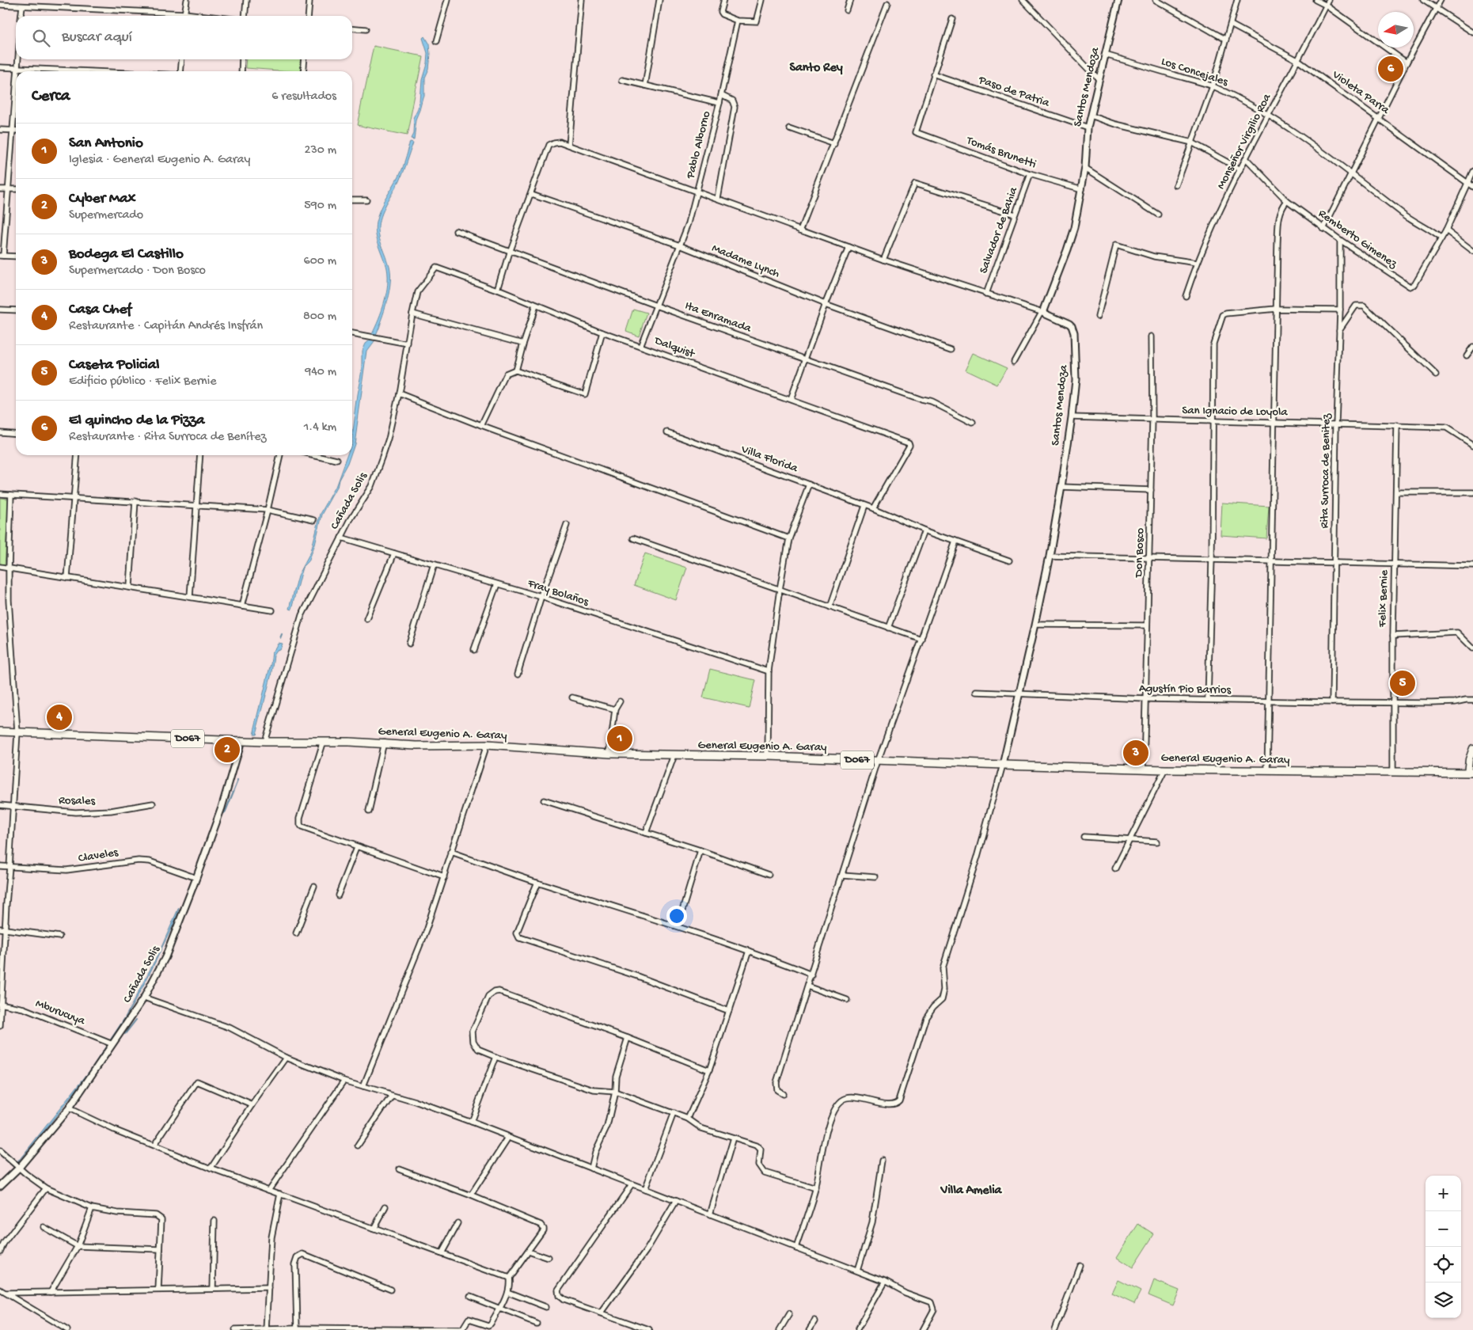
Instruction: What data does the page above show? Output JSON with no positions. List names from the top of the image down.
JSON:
{
  "streets": {
    "main road": ["General Eugenio A. Garay", "D067"],
    "street": [
      "Los Concejales",
      "Santos Mendoza",
      "Paso de Patria",
      "Violeta Parra",
      "Monseñor Virgilio Roa",
      "Pablo Alborno",
      "Tomás Brunetti",
      "Salvador de Bahia",
      "Remberto Gimenez",
      "Madame Lynch",
      "Ita Enramada",
      "Dalquist",
      "San Ignacio de Loyola",
      "Villa Florida",
      "Rita Surroca de Benitez",
      "Cañada Solis",
      "Don Bosco",
      "Fray Bolaños",
      "Felix Bernie",
      "Agustín Pio Barrios",
      "Rosales",
      "Claveles",
      "Mburucuya"
    ]
  },
  "crossings": [
    ["Los Concejales", "Santos Mendoza"],
    ["Los Concejales", "Violeta Parra"],
    ["Los Concejales", "Monseñor Virgilio Roa"],
    ["Los Concejales", "Remberto Gimenez"],
    ["Santos Mendoza", "Paso de Patria"],
    ["Santos Mendoza", "Tomás Brunetti"],
    ["Santos Mendoza", "San Ignacio de Loyola"],
    ["Santos Mendoza", "Agustín Pio Barrios"],
    ["Santos Mendoza", "General Eugenio A. Garay"],
    ["Paso de Patria", "Tomás Brunetti"],
    ["Violeta Parra", "Monseñor Virgilio Roa"],
    ["Violeta Parra", "Remberto Gimenez"],
    ["Monseñor Virgilio Roa", "Remberto Gimenez"],
    ["Pablo Alborno", "Madame Lynch"],
    ["Pablo Alborno", "Ita Enramada"],
    ["Pablo Alborno", "Dalquist"],
    ["Tomás Brunetti", "Salvador de Bahia"],
    ["Remberto Gimenez", "Rita Surroca de Benitez"],
    ["Dalquist", "Villa Florida"],
    ["Dalquist", "Cañada Solis"],
    ["San Ignacio de Loyola", "Rita Surroca de Benitez"],
    ["San Ignacio de Loyola", "Don Bosco"],
    ["San Ignacio de Loyola", "Felix Bernie"],
    ["Rita Surroca de Benitez", "Agustín Pio Barrios"],
    ["Cañada Solis", "Fray Bolaños"],
    ["Cañada Solis", "General Eugenio A. Garay"],
    ["Cañada Solis", "D067"],
    ["Cañada Solis", "Claveles"],
    ["Cañada Solis", "Mburucuya"],
    ["Don Bosco", "Agustín Pio Barrios"],
    ["Don Bosco", "General Eugenio A. Garay"],
    ["Felix Bernie", "Agustín Pio Barrios"],
    ["Felix Bernie", "General Eugenio A. Garay"],
    ["General Eugenio A. Garay", "D067"]
  ],
  "districts": ["Santo Rey", "Villa Amelia"],
  "north": "left",
  "page": {
    "search": "Buscar aquí",
    "pins": [
      "6",
      "5",
      "4",
      "1",
      "2",
      "3"
    ],
    "heading": ["Cerca", "6 resultados"],
    "list": [
      {
        "mark": "1",
        "name": "San Antonio",
        "note": "Iglesia · General Eugenio A. Garay",
        "value": "230 m"
      },
      {
        "mark": "2",
        "name": "Cyber Max",
        "note": "Supermercado",
        "value": "590 m"
      },
      {
        "mark": "3",
        "name": "Bodega El Castillo",
        "note": "Supermercado · Don Bosco",
        "value": "600 m"
      },
      {
        "mark": "4",
        "name": "Casa Chef",
        "note": "Restaurante · Capitán Andrés Insfrán",
        "value": "800 m"
      },
      {
        "mark": "5",
        "name": "Caseta Policial",
        "note": "Edificio público · Felix Bernie",
        "value": "940 m"
      },
      {
        "mark": "6",
        "name": "El quincho de la Pizza",
        "note": "Restaurante · Rita Surroca de Benítez",
        "value": "1.4 km"
      }
    ],
    "map_buttons": ["+", "−"]
  }
}
